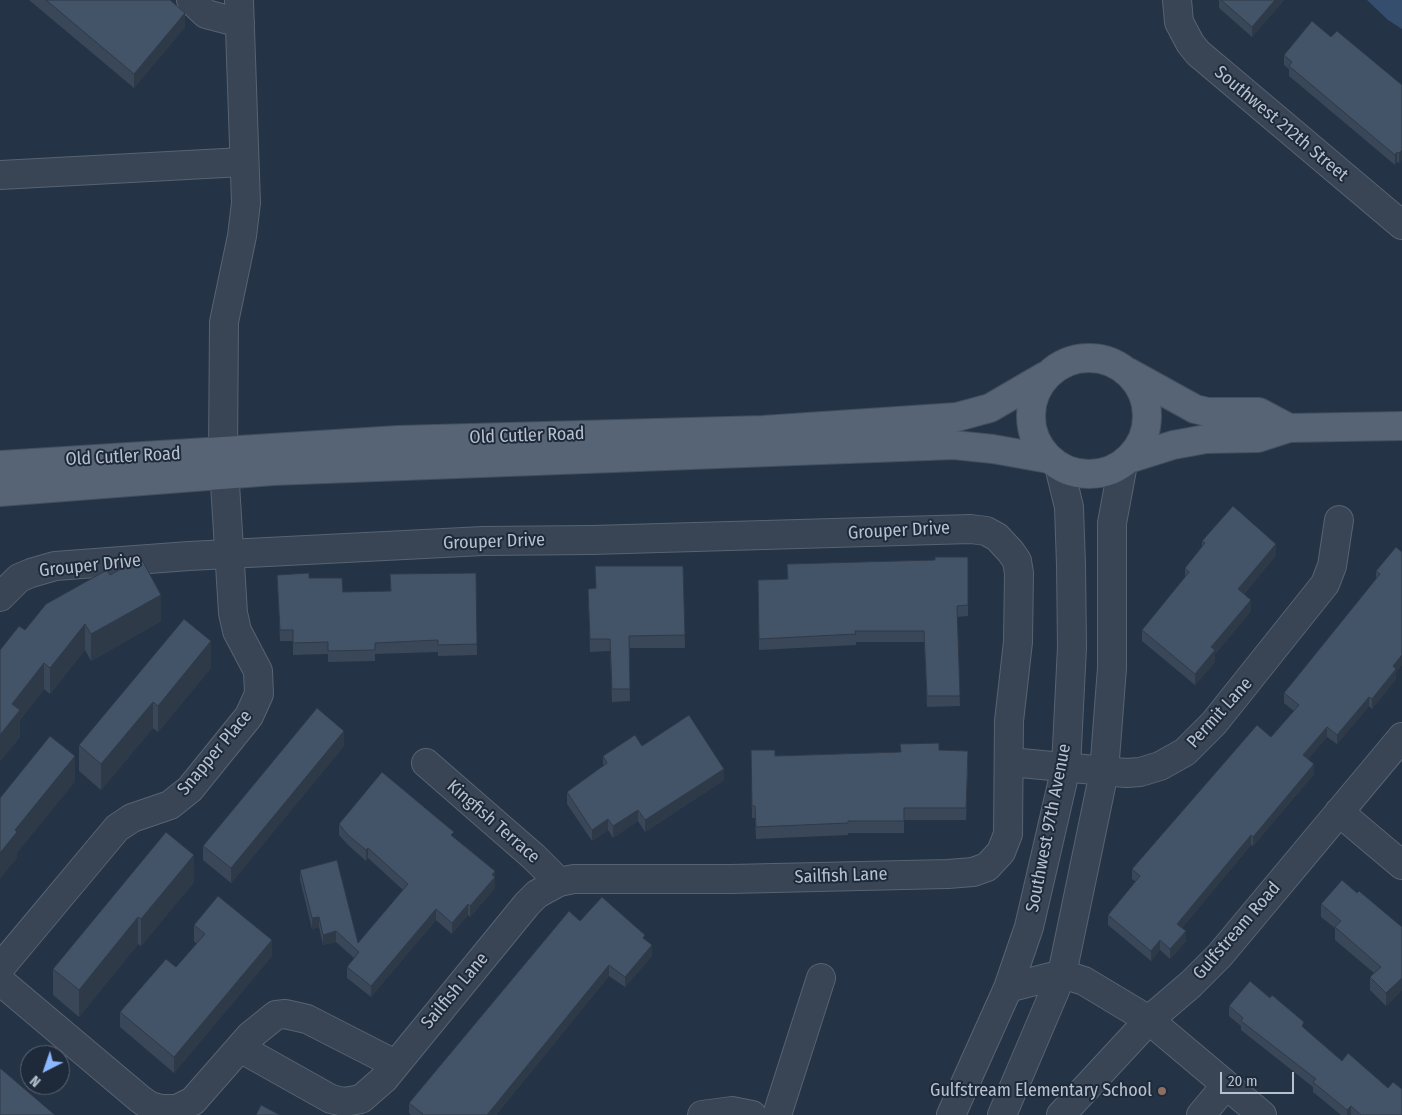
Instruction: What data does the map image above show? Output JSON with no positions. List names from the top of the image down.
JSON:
{
  "streets": {
    "main road": ["Old Cutler Road"],
    "street": [
      "Southwest 212th Street",
      "Grouper Drive",
      "Permit Lane",
      "Snapper Place",
      "Kingfish Terrace",
      "Southwest 97th Avenue",
      "Sailfish Lane",
      "Gulfstream Road"
    ]
  },
  "crossings": [
    ["Old Cutler Road", "Southwest 97th Avenue"],
    ["Grouper Drive", "Permit Lane"],
    ["Grouper Drive", "Snapper Place"],
    ["Grouper Drive", "Sailfish Lane"],
    ["Permit Lane", "Southwest 97th Avenue"],
    ["Permit Lane", "Sailfish Lane"],
    ["Kingfish Terrace", "Sailfish Lane"]
  ],
  "places": ["Gulfstream Elementary School"],
  "scale_bar": "20 m",
  "north": "bottom left"
}
